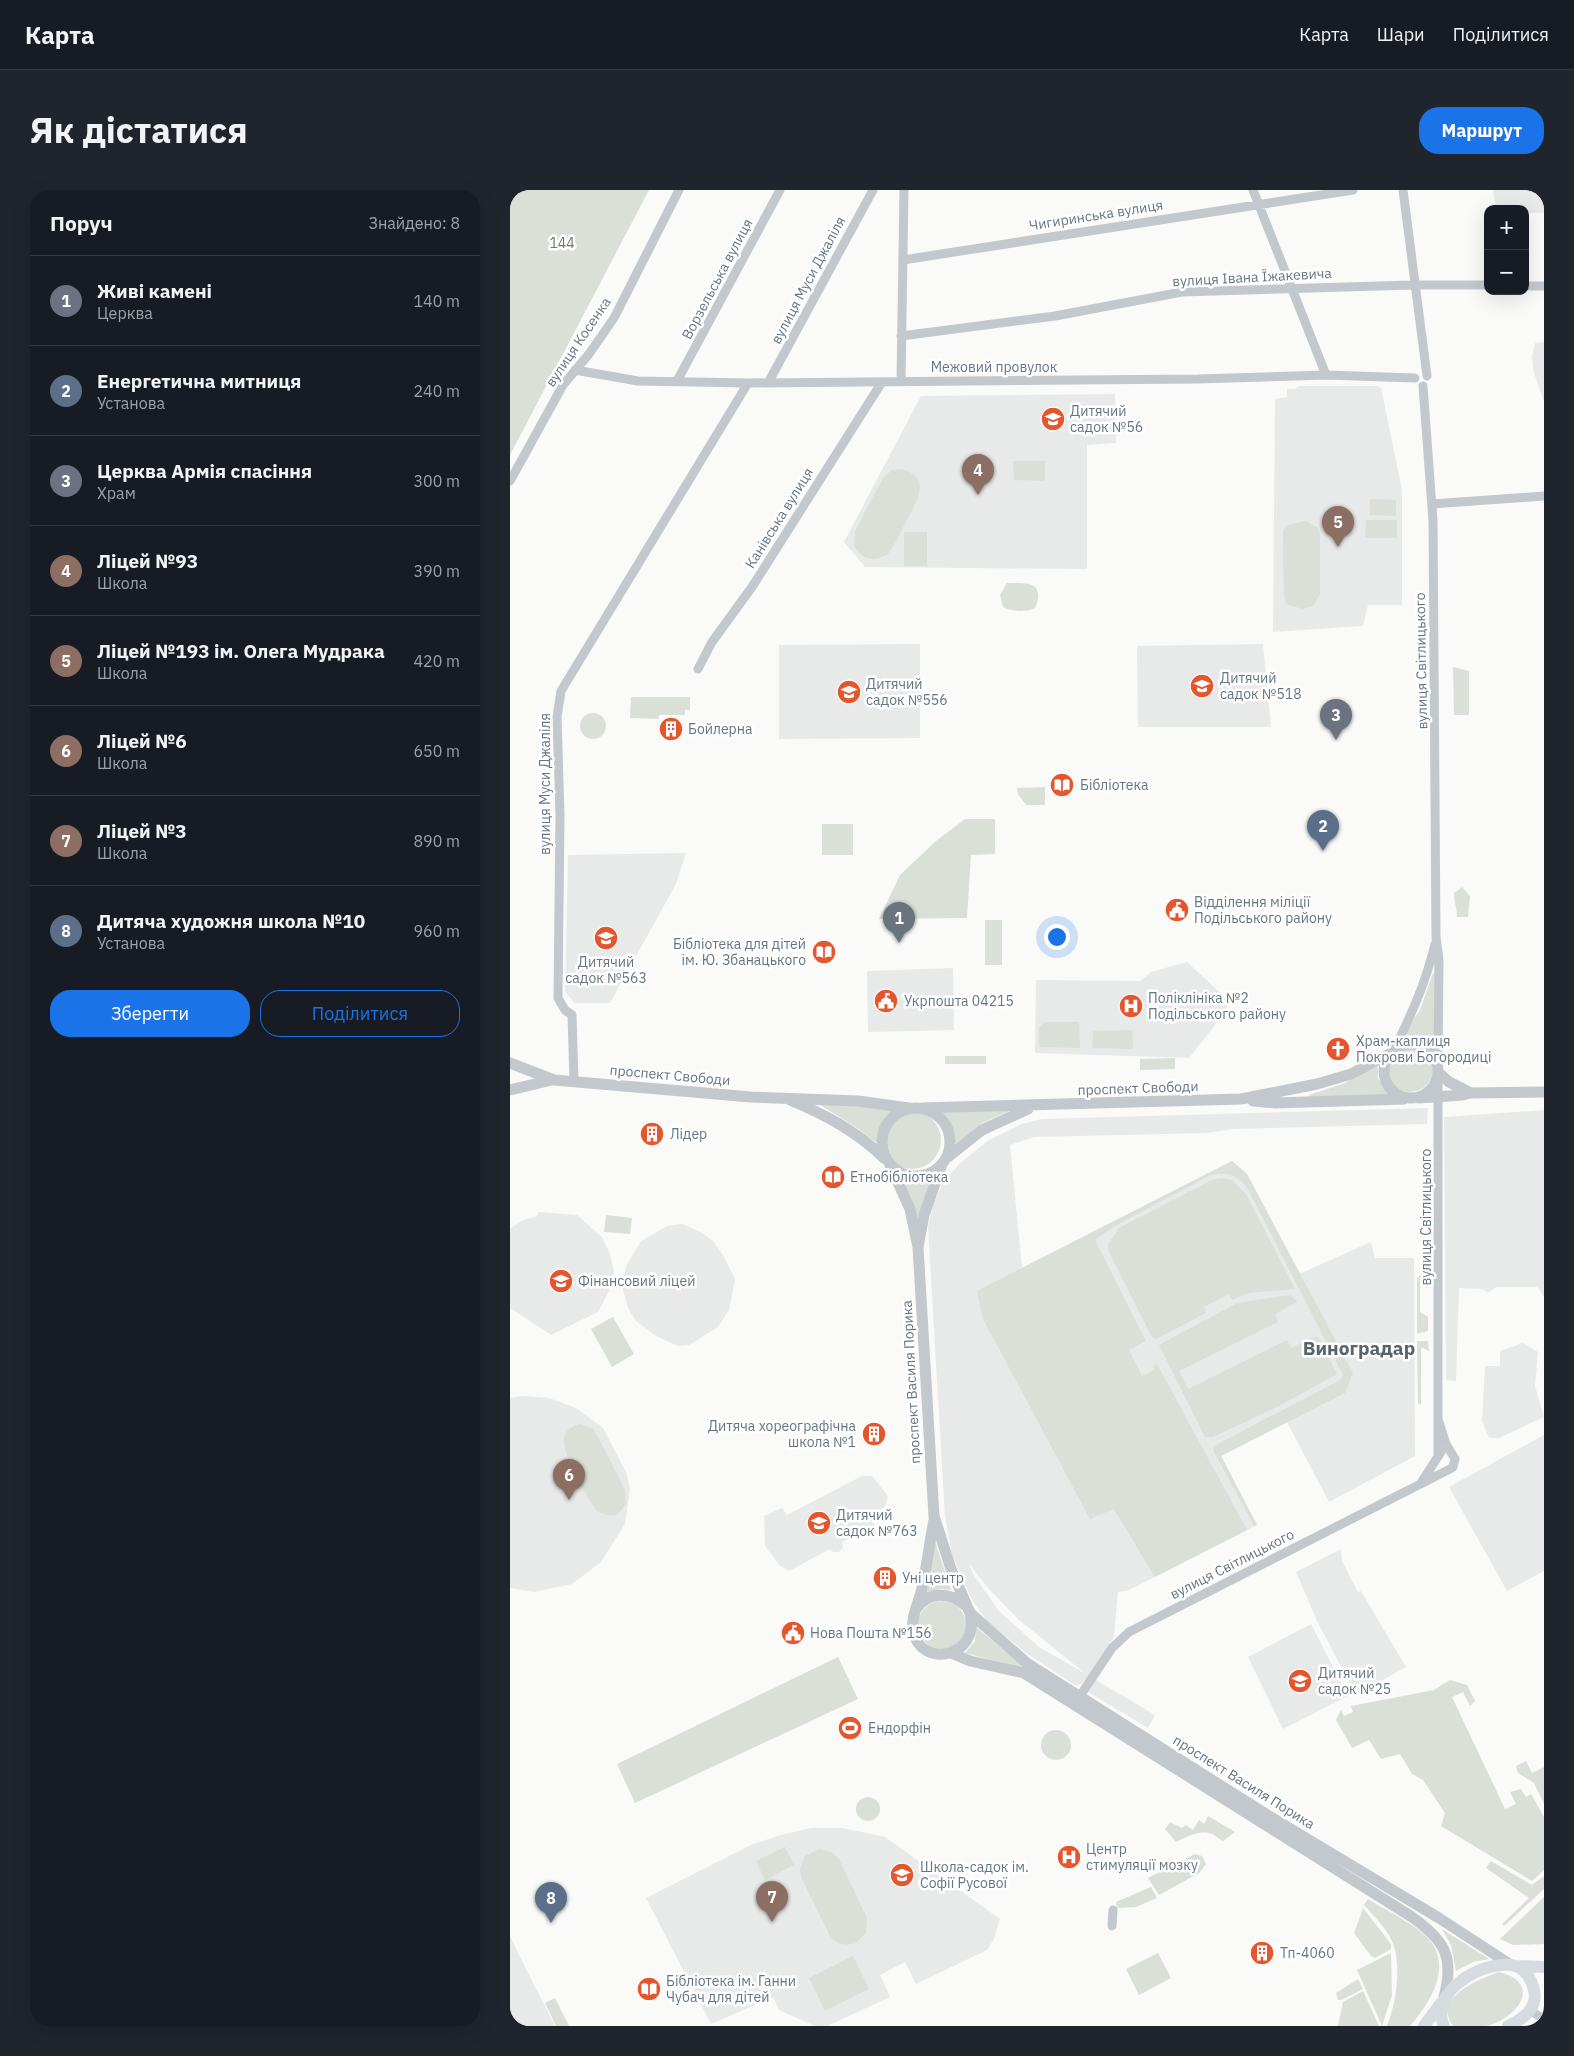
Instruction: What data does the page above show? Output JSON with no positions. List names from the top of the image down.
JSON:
{
  "streets": {
    "street": [
      "Чигиринська вулиця",
      "вулиця Івана Їжакевича",
      "Ворзельська вулиця",
      "вулиця Муси Джаліля",
      "вулиця Косенка",
      "Межовий провулок",
      "Канівська вулиця",
      "вулиця Світлицького",
      "проспект Свободи",
      "проспект Василя Порика"
    ]
  },
  "crossings": [
    ["Ворзельська вулиця", "Межовий провулок"],
    ["вулиця Муси Джаліля", "Межовий провулок"],
    ["вулиця Муси Джаліля", "проспект Свободи"],
    ["вулиця Косенка", "Межовий провулок"],
    ["Межовий провулок", "Канівська вулиця"],
    ["Межовий провулок", "вулиця Світлицького"],
    ["вулиця Світлицького", "проспект Свободи"],
    ["вулиця Світлицького", "проспект Василя Порика"],
    ["проспект Свободи", "проспект Василя Порика"]
  ],
  "districts": ["Виноградар"],
  "parks": ["144"],
  "places": {
    "school or university": [
      "Дитячий садок №56",
      "Дитячий садок №518",
      "Дитячий садок №556",
      "Дитячий садок №563",
      "Фінансовий ліцей",
      "Дитячий садок №763",
      "Дитячий садок №25",
      "Школа-садок ім. Софії Русової"
    ],
    "building": [
      "Бойлерна",
      "Лідер",
      "Дитяча хореографічна школа №1",
      "Уні центр",
      "Тп-4060"
    ],
    "library": [
      "Бібліотека",
      "Бібліотека для дітей ім. Ю. Збанацького",
      "Етнобібліотека",
      "Бібліотека ім. Ганни Чубач для дітей"
    ],
    "public building": ["Відділення міліції Подільського району", "Укрпошта 04215", "Нова Пошта №156"],
    "hospital": ["Поліклініка №2 Подільського району", "Центр стимуляції мозку"],
    "church": ["Храм-каплиця Покрови Богородиці"],
    "sports": ["Ендорфін"]
  },
  "page": {
    "header": "Карта",
    "nav": ["Карта", "Шари", "Поділитися"],
    "title": "Як дістатися",
    "buttons": [
      "Маршрут",
      ["Зберегти", "Поділитися"]
    ],
    "heading": ["Поруч", "Знайдено: 8"],
    "map_buttons": ["+", "−"],
    "list": [
      {
        "mark": "1",
        "name": "Живі камені",
        "note": "Церква",
        "value": "140 m"
      },
      {
        "mark": "2",
        "name": "Енергетична митниця",
        "note": "Установа",
        "value": "240 m"
      },
      {
        "mark": "3",
        "name": "Церква Армія спасіння",
        "note": "Храм",
        "value": "300 m"
      },
      {
        "mark": "4",
        "name": "Ліцей №93",
        "note": "Школа",
        "value": "390 m"
      },
      {
        "mark": "5",
        "name": "Ліцей №193 ім. Олега Мудрака",
        "note": "Школа",
        "value": "420 m"
      },
      {
        "mark": "6",
        "name": "Ліцей №6",
        "note": "Школа",
        "value": "650 m"
      },
      {
        "mark": "7",
        "name": "Ліцей №3",
        "note": "Школа",
        "value": "890 m"
      },
      {
        "mark": "8",
        "name": "Дитяча художня школа №10",
        "note": "Установа",
        "value": "960 m"
      }
    ],
    "pins": [
      "4",
      "5",
      "3",
      "2",
      "1",
      "6",
      "7",
      "8"
    ]
  }
}
